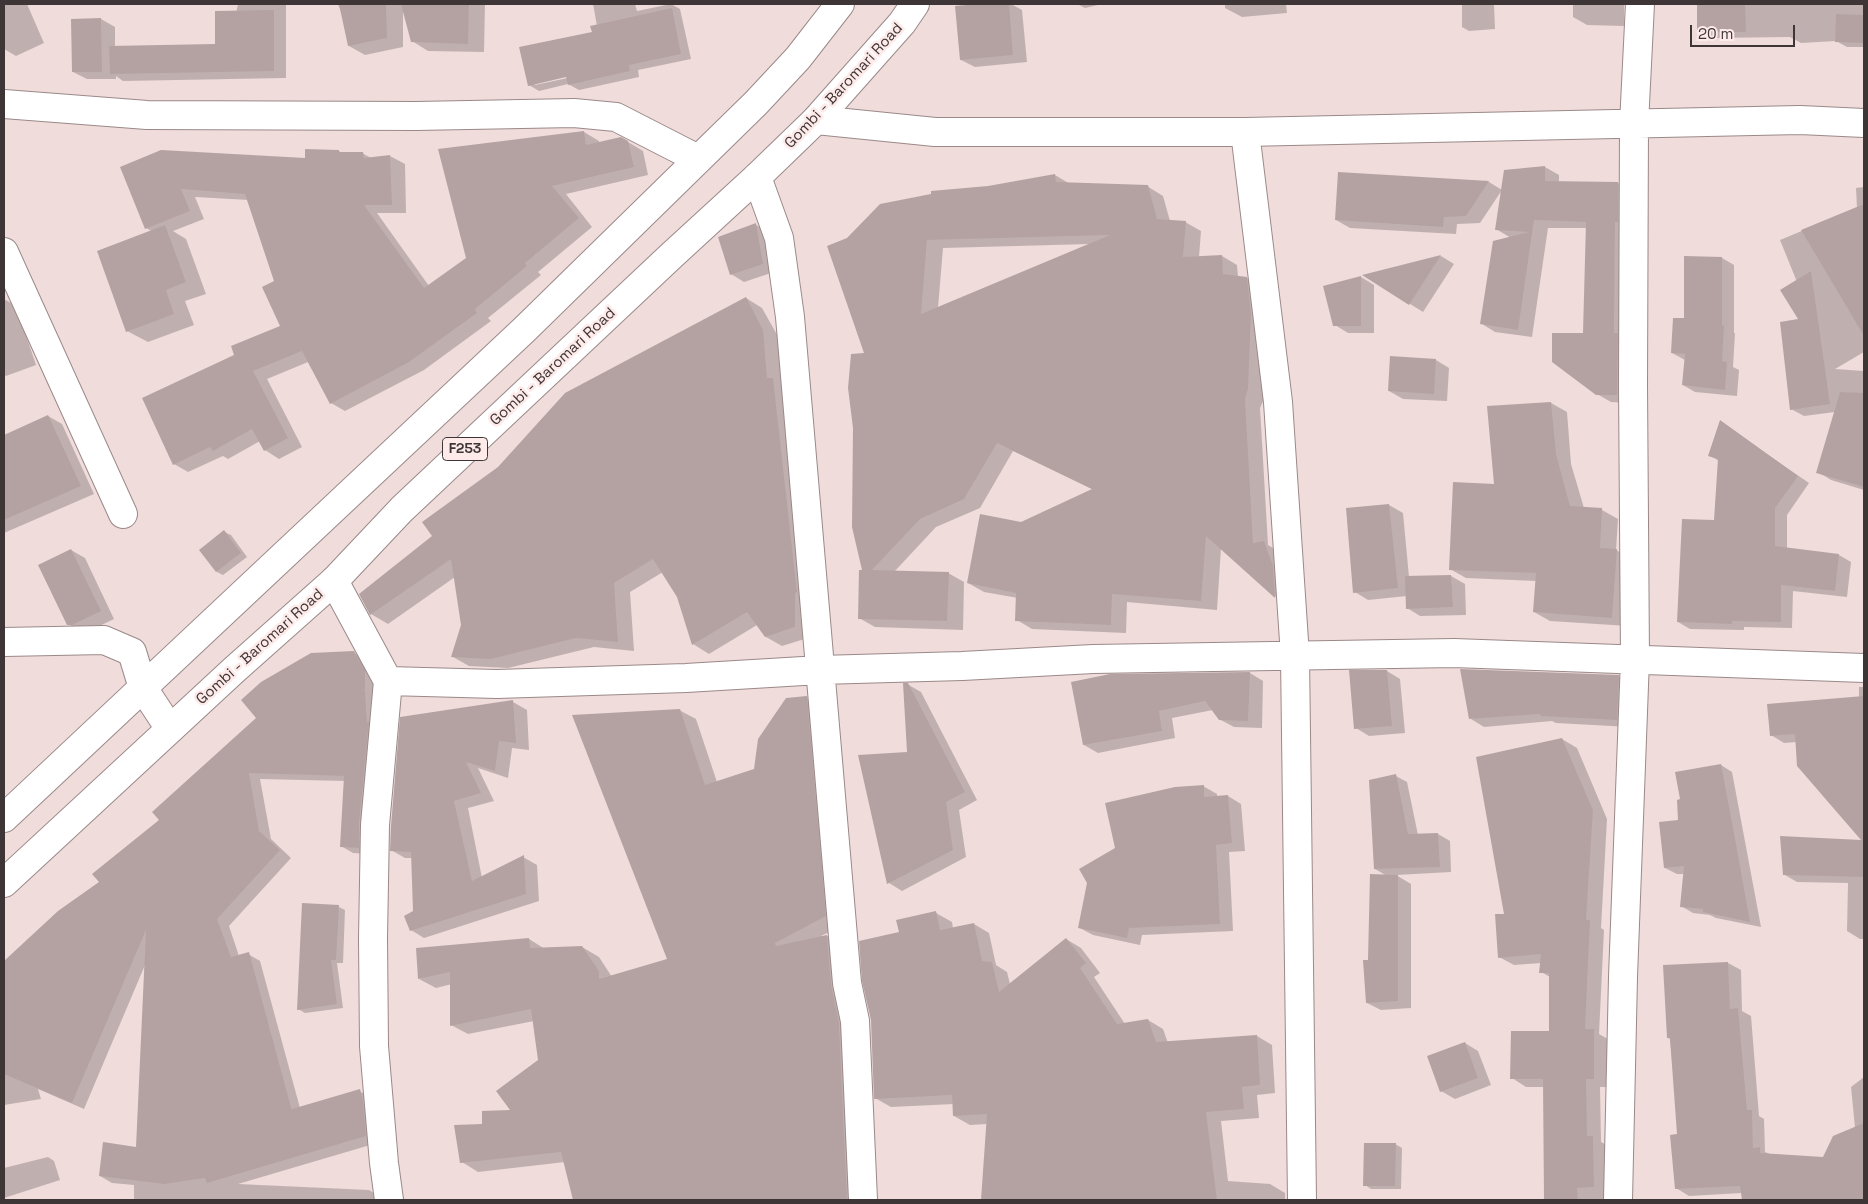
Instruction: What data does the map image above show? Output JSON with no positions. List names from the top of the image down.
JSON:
{
  "streets": {
    "street": ["Gombi - Baromari Road", "F253"]
  },
  "scale_bar": "20 m"
}
